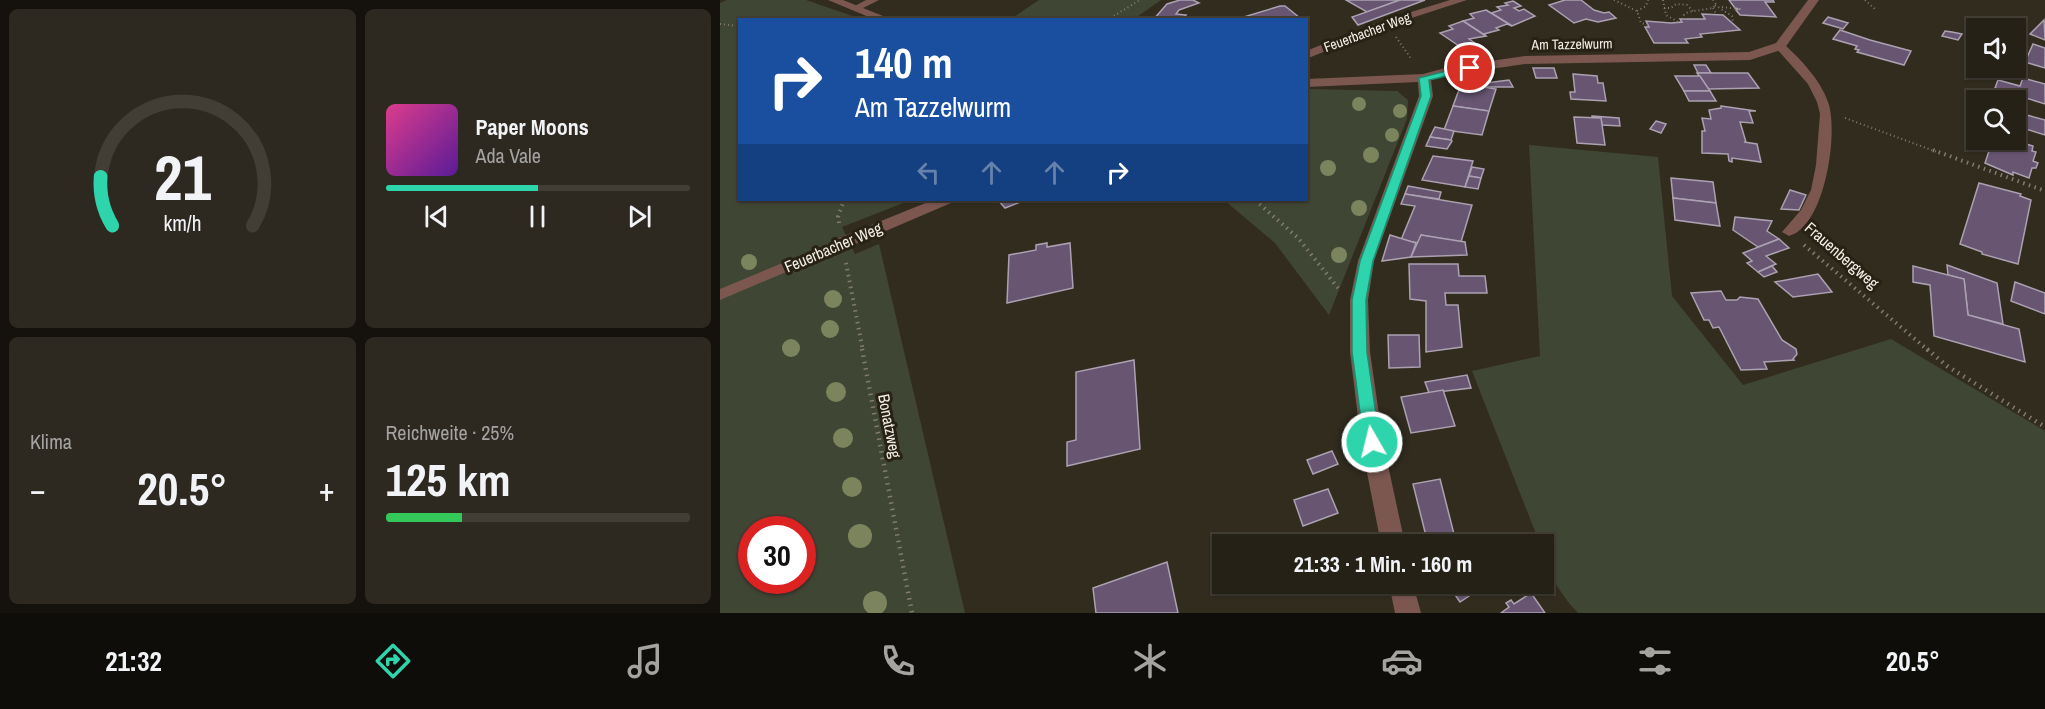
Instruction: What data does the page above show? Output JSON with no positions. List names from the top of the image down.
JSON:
{
  "streets": {
    "street": ["Feuerbacher Weg", "Am Tazzelwurm"],
    "lane": ["Frauenbergweg"],
    "path": ["Bonatzweg"]
  },
  "crossings": [
    ["Feuerbacher Weg", "Bonatzweg"],
    ["Am Tazzelwurm", "Frauenbergweg"]
  ],
  "page": {
    "turn": ["140 m", "Am Tazzelwurm"],
    "song": ["Paper Moons", "Ada Vale"],
    "tile": [
      "Klima",
      ["Reichweite · 25%", "125 km"]
    ],
    "heat": ["−", "20.5°", "+"],
    "limit": "30",
    "trip": "21:33 · 1 Min. · 160 m",
    "tabs": ["21:32", "20.5°"],
    "gauge": ["21", "km/h"]
  }
}
